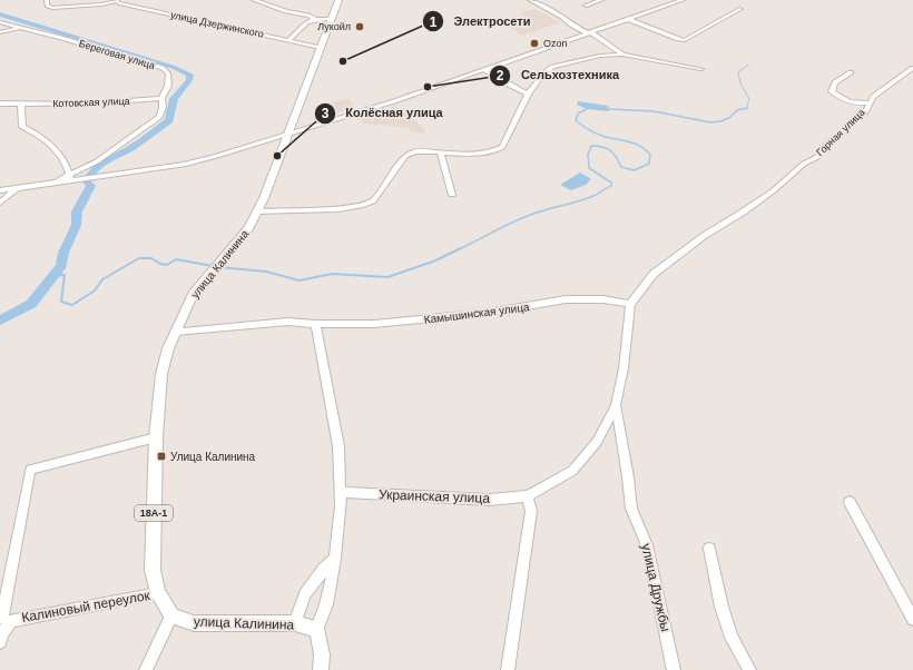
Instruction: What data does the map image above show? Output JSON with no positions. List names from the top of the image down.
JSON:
{
  "streets": {
    "main road": ["улица Калинина", "18А-1"],
    "street": [
      "улица Дзержинского",
      "Береговая улица",
      "Котовская улица",
      "Горная улица",
      "Камышинская улица",
      "Украинская улица",
      "улица Дружбы",
      "Калиновый переулок"
    ]
  },
  "crossings": [
    ["улица Дзержинского", "улица Калинина"],
    ["Береговая улица", "Котовская улица"],
    ["Горная улица", "Камышинская улица"],
    ["Горная улица", "Украинская улица"],
    ["улица Калинина", "Камышинская улица"],
    ["улица Калинина", "Калиновый переулок"],
    ["Камышинская улица", "Украинская улица"],
    ["Украинская улица", "улица Дружбы"]
  ],
  "places": {
    "other": [
      "Лукойл",
      "Ozon",
      "Электросети",
      "Сельхозтехника",
      "Колёсная улица"
    ],
    "transit": ["Улица Калинина"]
  }
}
